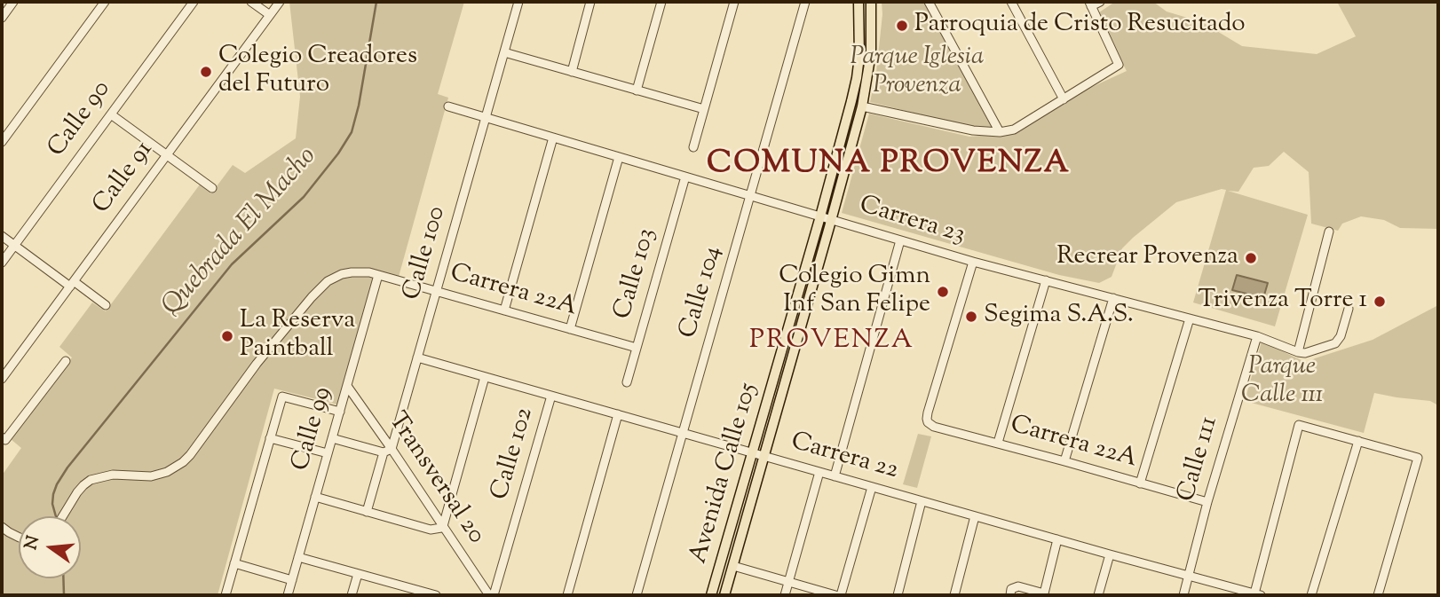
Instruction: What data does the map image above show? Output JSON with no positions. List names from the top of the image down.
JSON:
{
  "streets": {
    "main road": ["Avenida Calle 105"],
    "street": [
      "Calle 90",
      "Calle 91",
      "Carrera 23",
      "Calle 100",
      "Calle 103",
      "Carrera 22A",
      "Calle 104",
      "Calle 99",
      "Calle 102",
      "Carrera 22",
      "Calle 111",
      "Transversal 20"
    ]
  },
  "crossings": [
    ["Carrera 23", "Calle 100"],
    ["Carrera 23", "Calle 103"],
    ["Carrera 23", "Carrera 22A"],
    ["Carrera 23", "Calle 104"],
    ["Carrera 23", "Calle 111"],
    ["Carrera 23", "Avenida Calle 105"],
    ["Calle 100", "Carrera 22A"],
    ["Calle 100", "Carrera 22"],
    ["Calle 100", "Transversal 20"],
    ["Calle 103", "Carrera 22A"],
    ["Carrera 22A", "Calle 99"],
    ["Carrera 22A", "Calle 111"],
    ["Calle 104", "Carrera 22"],
    ["Calle 99", "Transversal 20"],
    ["Calle 102", "Carrera 22"],
    ["Carrera 22", "Calle 111"],
    ["Carrera 22", "Avenida Calle 105"]
  ],
  "districts": ["COMUNA PROVENZA", "PROVENZA"],
  "water": ["Quebrada El Macho"],
  "parks": ["Parque Iglesia Provenza", "Parque Calle 111"],
  "places": [
    "Parroquia de Cristo Resucitado",
    "Colegio Creadores del Futuro",
    "Recrear Provenza",
    "Colegio Gimn Inf San Felipe",
    "Trivenza Torre 1",
    "Segima S.A.S.",
    "La Reserva Paintball"
  ],
  "north": "left"
}
